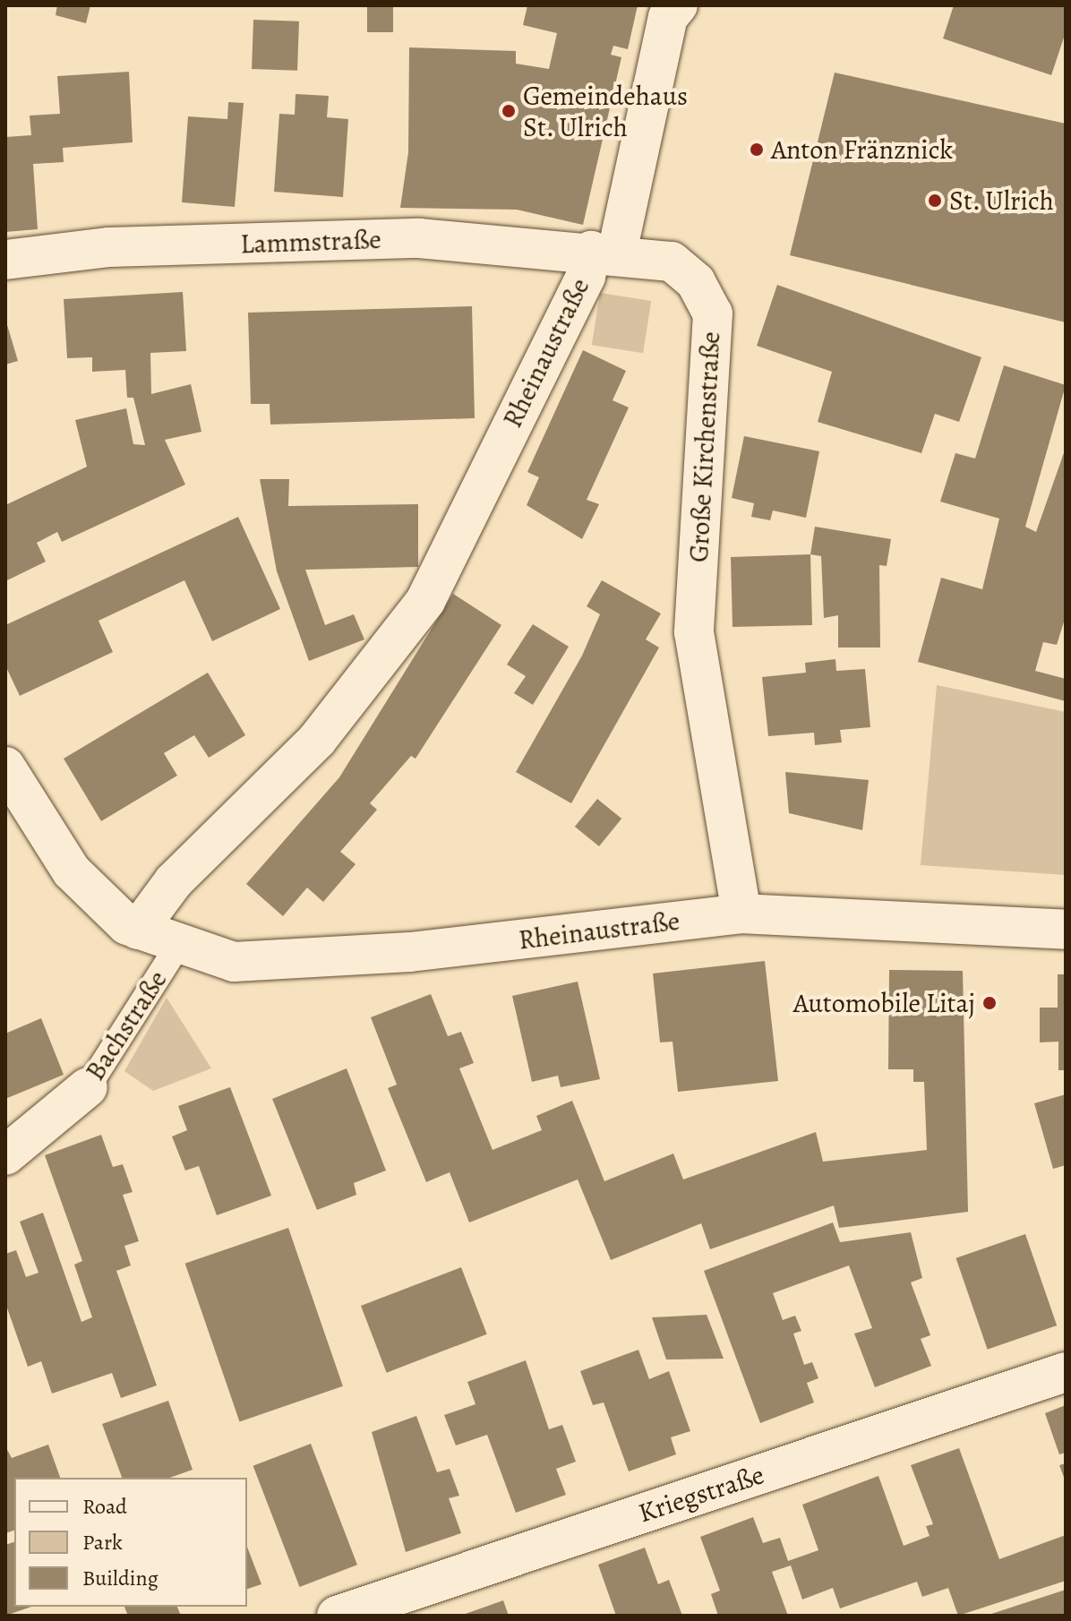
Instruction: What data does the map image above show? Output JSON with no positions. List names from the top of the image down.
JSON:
{
  "streets": {
    "street": [
      "Lammstraße",
      "Rheinaustraße",
      "Große Kirchenstraße",
      "Bachstraße",
      "Kriegstraße"
    ]
  },
  "crossings": [
    ["Lammstraße", "Rheinaustraße"],
    ["Lammstraße", "Große Kirchenstraße"],
    ["Rheinaustraße", "Große Kirchenstraße"],
    ["Rheinaustraße", "Bachstraße"]
  ],
  "places": [
    "Gemeindehaus St. Ulrich",
    "Anton Fränznick",
    "St. Ulrich",
    "Automobile Litaj"
  ],
  "legend": ["Road", "Park", "Building"]
}
